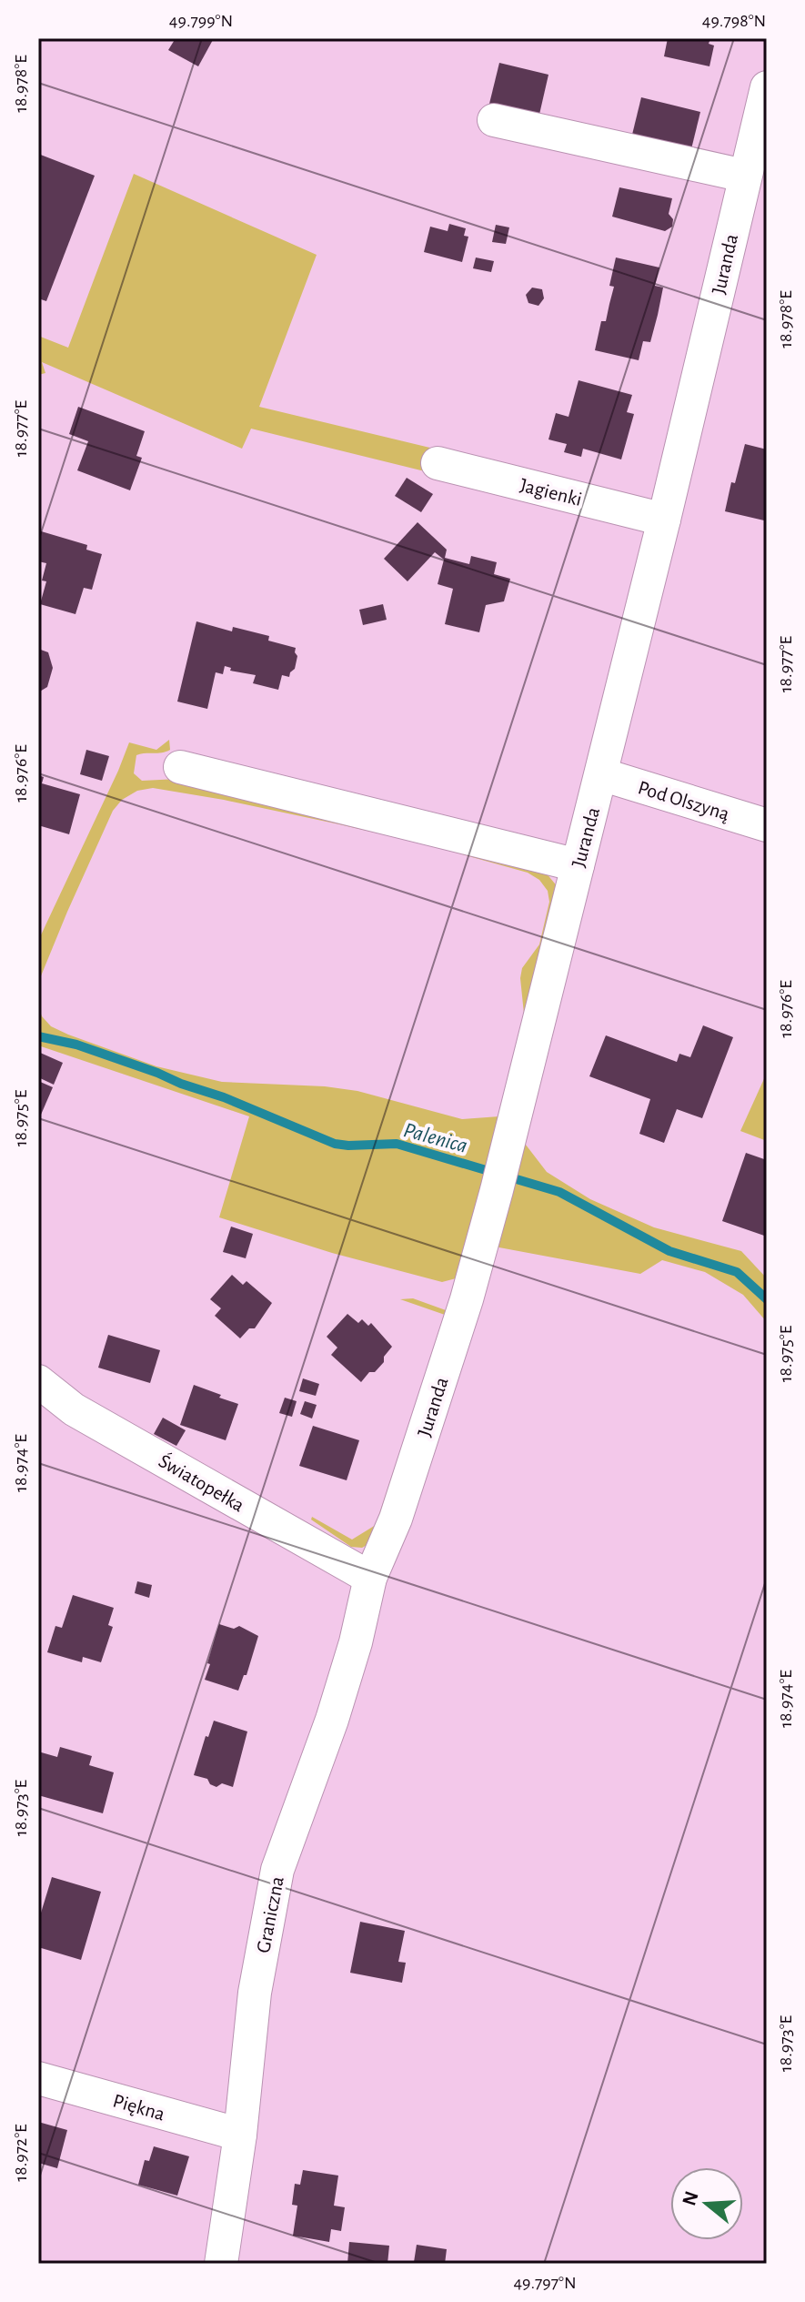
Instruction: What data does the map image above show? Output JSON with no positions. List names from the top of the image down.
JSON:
{
  "streets": {
    "street": [
      "Juranda",
      "Jagienki",
      "Pod Olszyną",
      "Światopełka",
      "Graniczna",
      "Piękna"
    ]
  },
  "crossings": [
    ["Juranda", "Jagienki"],
    ["Juranda", "Pod Olszyną"],
    ["Juranda", "Światopełka"],
    ["Juranda", "Graniczna"],
    ["Światopełka", "Graniczna"],
    ["Graniczna", "Piękna"]
  ],
  "water": ["Palenica"],
  "north": "left",
  "coordinates": [
    "49.799°N",
    "49.798°N",
    "18.978°E",
    "18.977°E",
    "18.976°E",
    "18.975°E",
    "18.974°E",
    "18.973°E",
    "18.972°E",
    "49.797°N"
  ]
}
